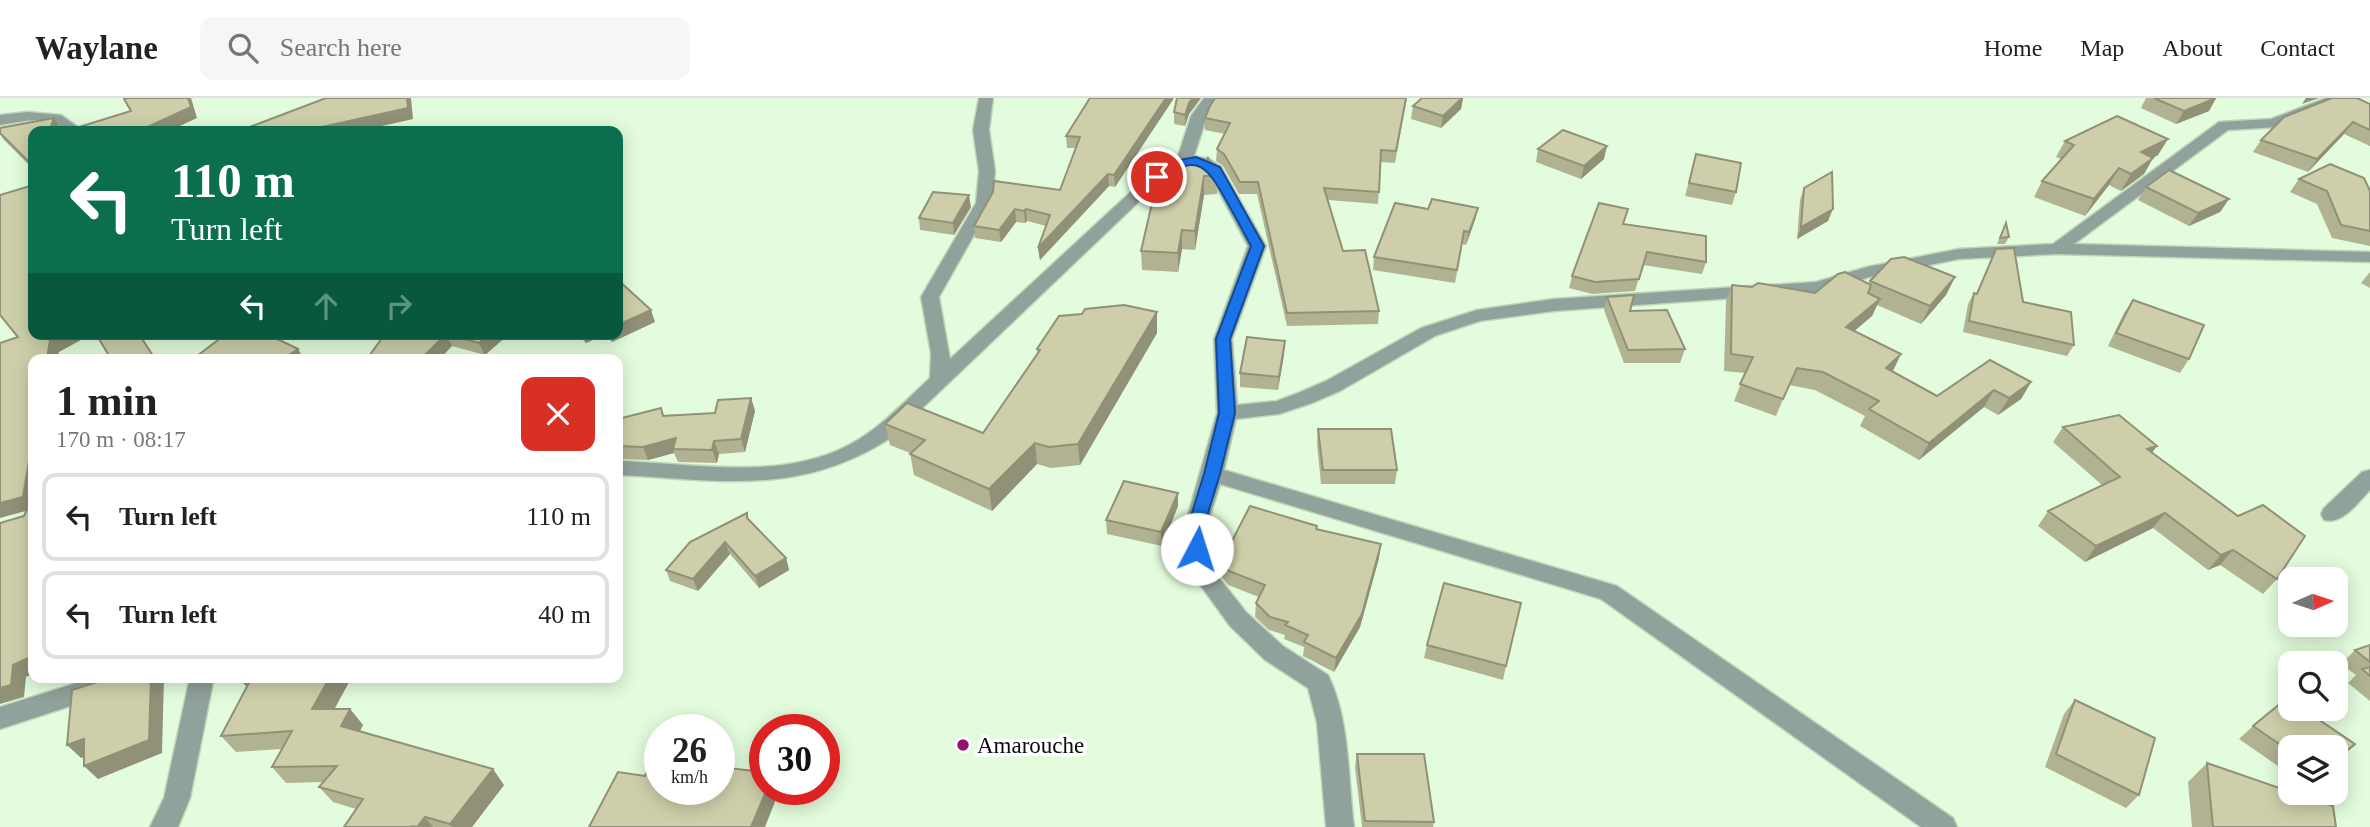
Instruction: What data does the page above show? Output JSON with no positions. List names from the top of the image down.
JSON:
{
  "places": ["Amarouche"],
  "north": "right",
  "page": {
    "header": "Waylane",
    "search": "Search here",
    "nav": [
      "Home",
      "Map",
      "About",
      "Contact"
    ],
    "turn": ["110 m", "Turn left"],
    "heading": ["1 min", "170 m · 08:17"],
    "list": [
      {
        "name": "Turn left",
        "value": "110 m"
      },
      {
        "name": "Turn left",
        "value": "40 m"
      }
    ],
    "speed": "26 km/h",
    "limit": "30"
  }
}
